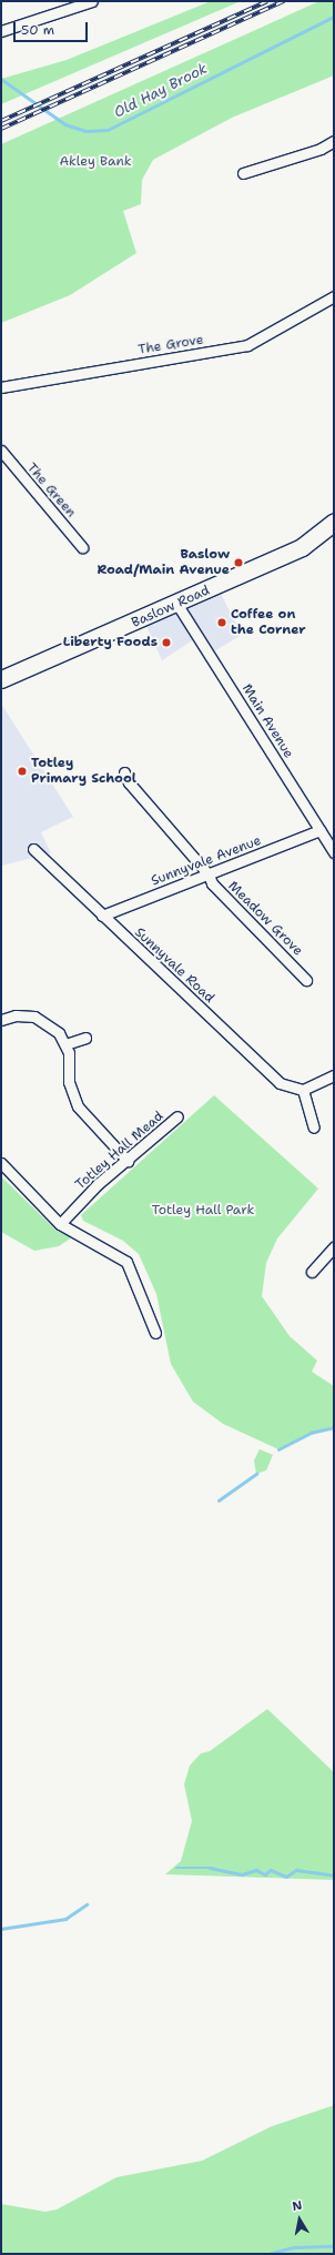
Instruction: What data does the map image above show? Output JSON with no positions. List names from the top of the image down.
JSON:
{
  "streets": {
    "main road": ["Baslow Road"],
    "street": [
      "The Grove",
      "The Green",
      "Main Avenue",
      "Sunnyvale Avenue",
      "Meadow Grove",
      "Sunnyvale Road",
      "Totley Hall Mead"
    ]
  },
  "crossings": [
    ["Baslow Road", "Main Avenue"],
    ["Main Avenue", "Sunnyvale Avenue"],
    ["Sunnyvale Avenue", "Meadow Grove"],
    ["Sunnyvale Avenue", "Sunnyvale Road"]
  ],
  "water": ["Old Hay Brook"],
  "parks": ["Akley Bank", "Totley Hall Park"],
  "places": [
    "Baslow Road/Main Avenue",
    "Coffee on the Corner",
    "Liberty Foods",
    "Totley Primary School"
  ],
  "scale_bar": "50 m",
  "north": "top"
}
